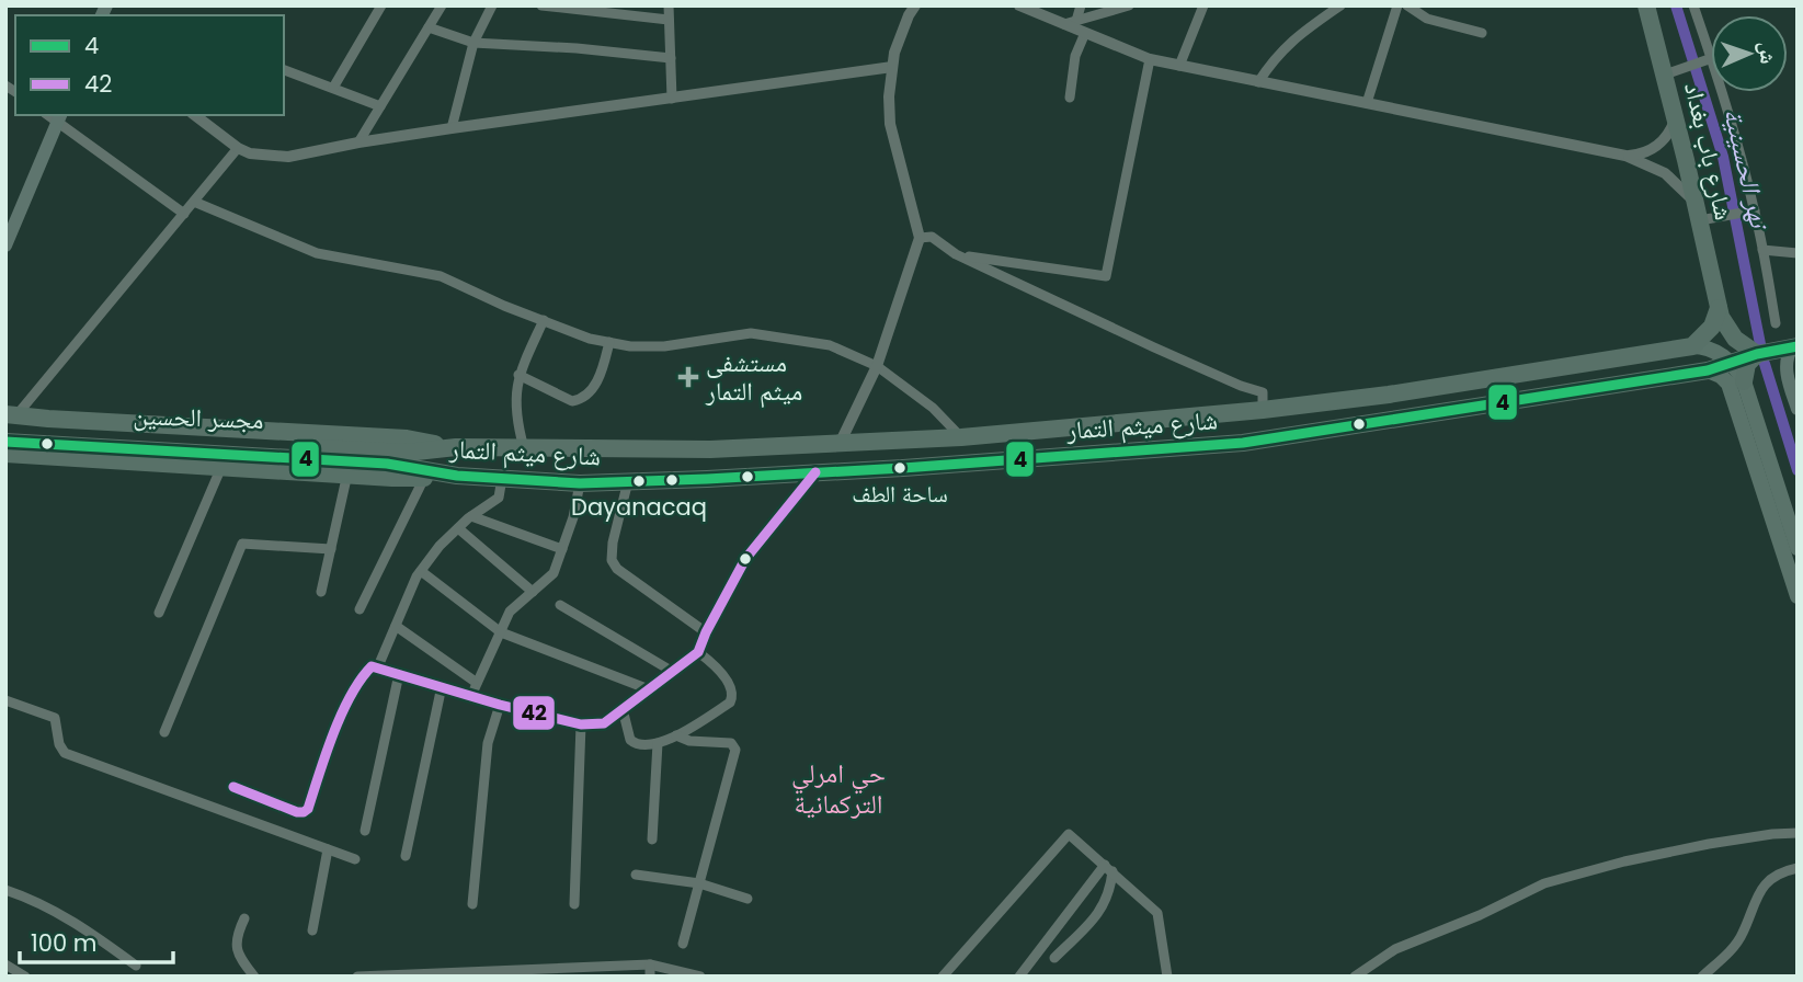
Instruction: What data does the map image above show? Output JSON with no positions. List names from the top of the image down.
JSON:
{
  "streets": {
    "highway": ["شارع باب بغداد", "مجسر الحسين", "شارع ميثم التمار"]
  },
  "crossings": [
    ["شارع باب بغداد", "شارع ميثم التمار"],
    ["مجسر الحسين", "شارع ميثم التمار"]
  ],
  "districts": ["حي امرلي التركمانية"],
  "water": ["نهر الحسينية"],
  "places": {
    "health": ["مستشفى ميثم التمار"],
    "other": ["ساحة الطف", "Dayanacaq"]
  },
  "lines": ["transit line 4", "transit line 42"],
  "legend": ["4", "42"],
  "scale_bar": "100 m",
  "north": "right"
}
